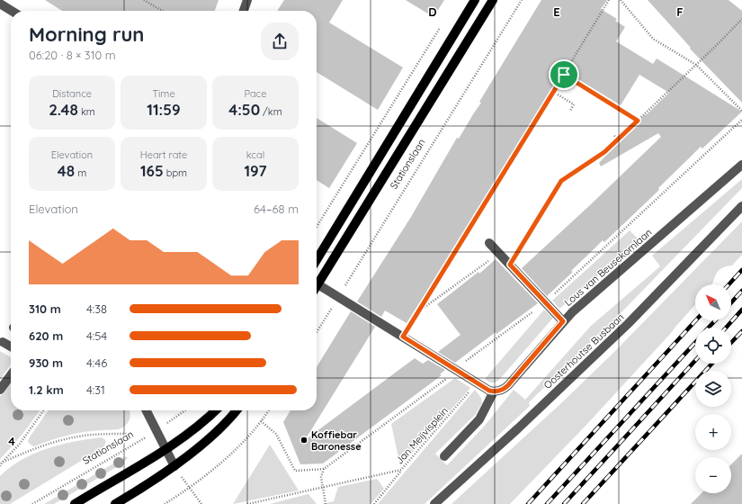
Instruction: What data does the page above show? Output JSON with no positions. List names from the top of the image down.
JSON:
{
  "streets": {
    "main road": ["Stationslaan"],
    "street": ["Lous van Beusekomlaan", "Oosterhoutse Busbaan"],
    "path": ["Jan Meijvisplein"]
  },
  "places": ["Koffiebar Baronesse"],
  "north": "top left",
  "page": {
    "heading": ["Morning run", "06:20 · 8 × 310 m"],
    "stats": [
      ["Distance", "2.48 km"],
      ["Time", "11:59"],
      ["Pace", "4:50 /km"],
      ["Elevation", "48 m"],
      ["Heart rate", "165 bpm"],
      ["kcal", "197"]
    ],
    "chart": ["Elevation", "64–68 m"],
    "map_buttons": ["+", "−"],
    "list": [
      {
        "name": "310 m",
        "note": "4:38"
      },
      {
        "name": "620 m",
        "note": "4:54"
      },
      {
        "name": "930 m",
        "note": "4:46"
      },
      {
        "name": "1.2 km",
        "note": "4:31"
      }
    ]
  },
  "grid": {
    "columns": ["D", "E", "F"],
    "rows": ["4"]
  }
}
